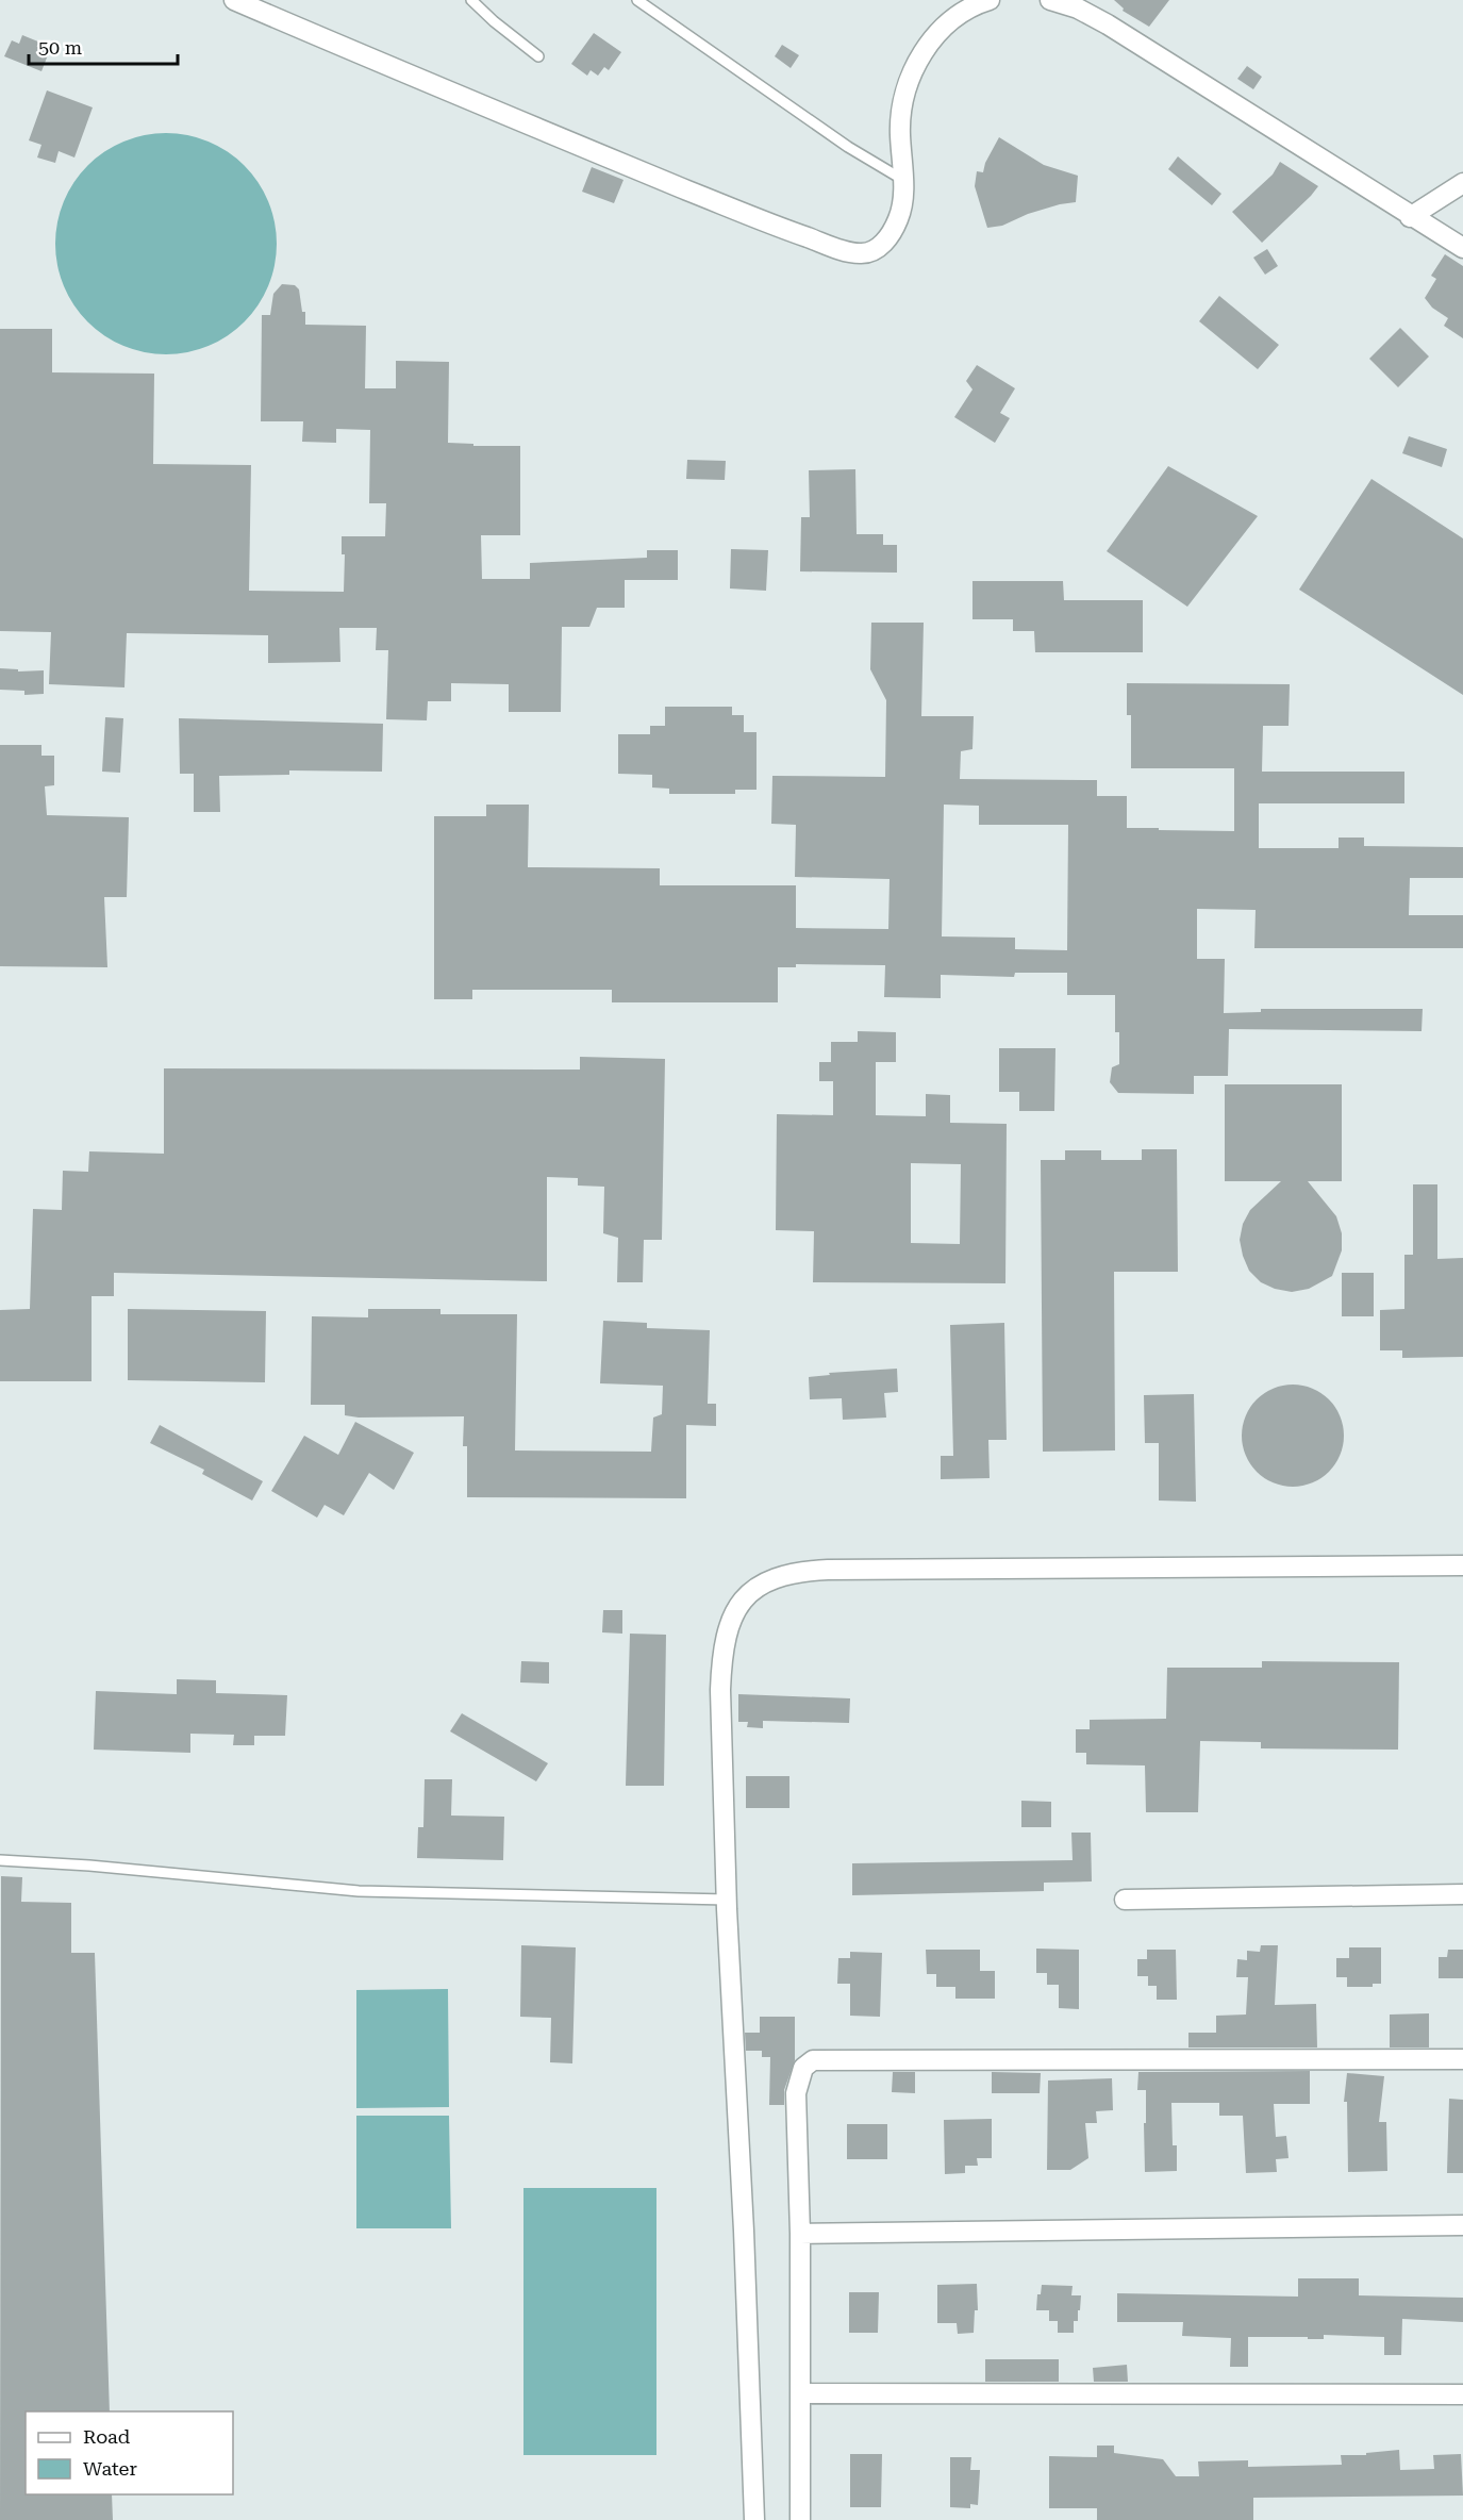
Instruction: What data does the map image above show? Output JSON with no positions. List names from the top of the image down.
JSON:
{
  "legend": ["Road", "Water"],
  "scale_bar": "50 m"
}
